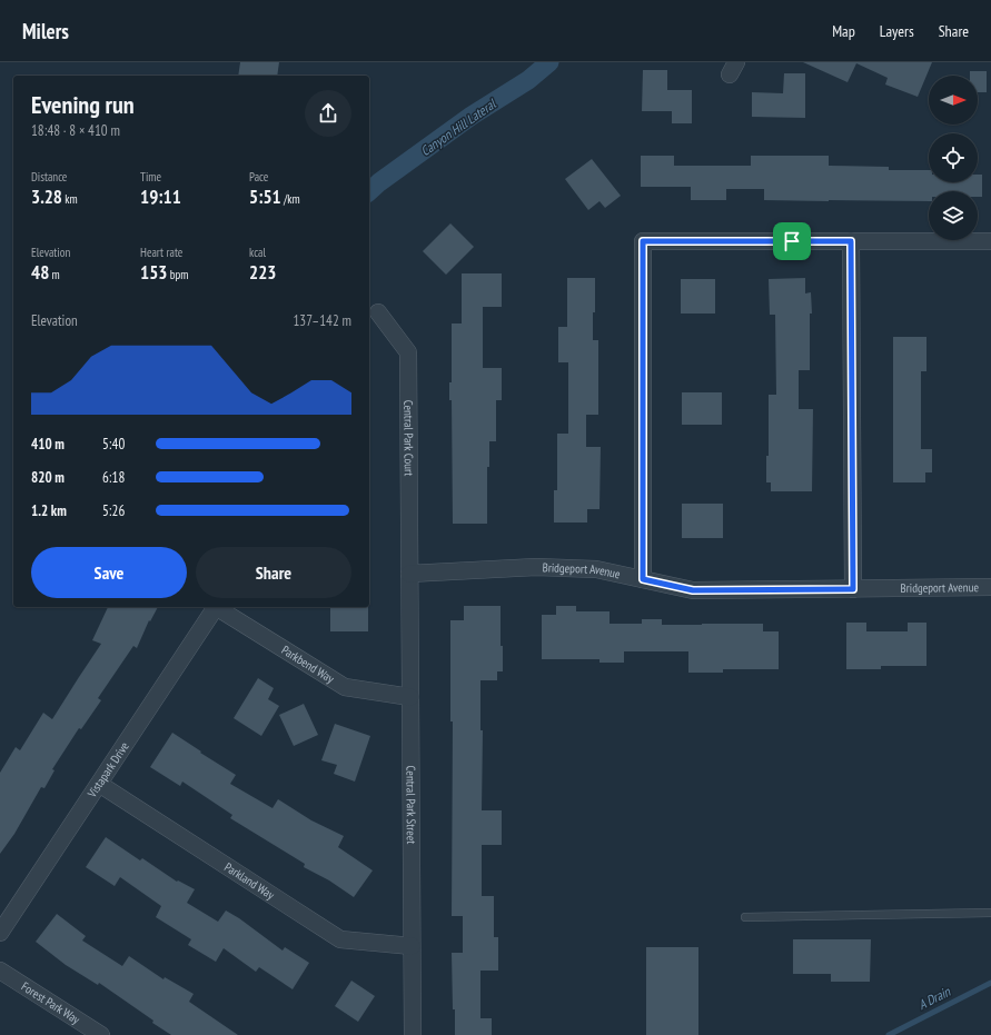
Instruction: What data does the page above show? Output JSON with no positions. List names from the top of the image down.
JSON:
{
  "streets": {
    "street": [
      "Central Park Court",
      "Bridgeport Avenue",
      "Parkbend Way",
      "Vistapark Drive",
      "Central Park Street",
      "Parkland Way",
      "Forest Park Way"
    ]
  },
  "crossings": [
    ["Central Park Court", "Bridgeport Avenue"],
    ["Central Park Court", "Central Park Street"],
    ["Bridgeport Avenue", "Central Park Street"],
    ["Parkbend Way", "Vistapark Drive"],
    ["Parkbend Way", "Central Park Street"],
    ["Vistapark Drive", "Parkland Way"],
    ["Central Park Street", "Parkland Way"]
  ],
  "water": ["Canyon Hill Lateral", "A Drain"],
  "north": "right",
  "page": {
    "header": "Milers",
    "nav": ["Map", "Layers", "Share"],
    "heading": ["Evening run", "18:48 · 8 × 410 m"],
    "stats": [
      ["Distance", "3.28 km"],
      ["Time", "19:11"],
      ["Pace", "5:51 /km"],
      ["Elevation", "48 m"],
      ["Heart rate", "153 bpm"],
      ["kcal", "223"]
    ],
    "chart": ["Elevation", "137–142 m"],
    "list": [
      {
        "name": "410 m",
        "note": "5:40"
      },
      {
        "name": "820 m",
        "note": "6:18"
      },
      {
        "name": "1.2 km",
        "note": "5:26"
      }
    ],
    "buttons": ["Save", "Share"]
  }
}
